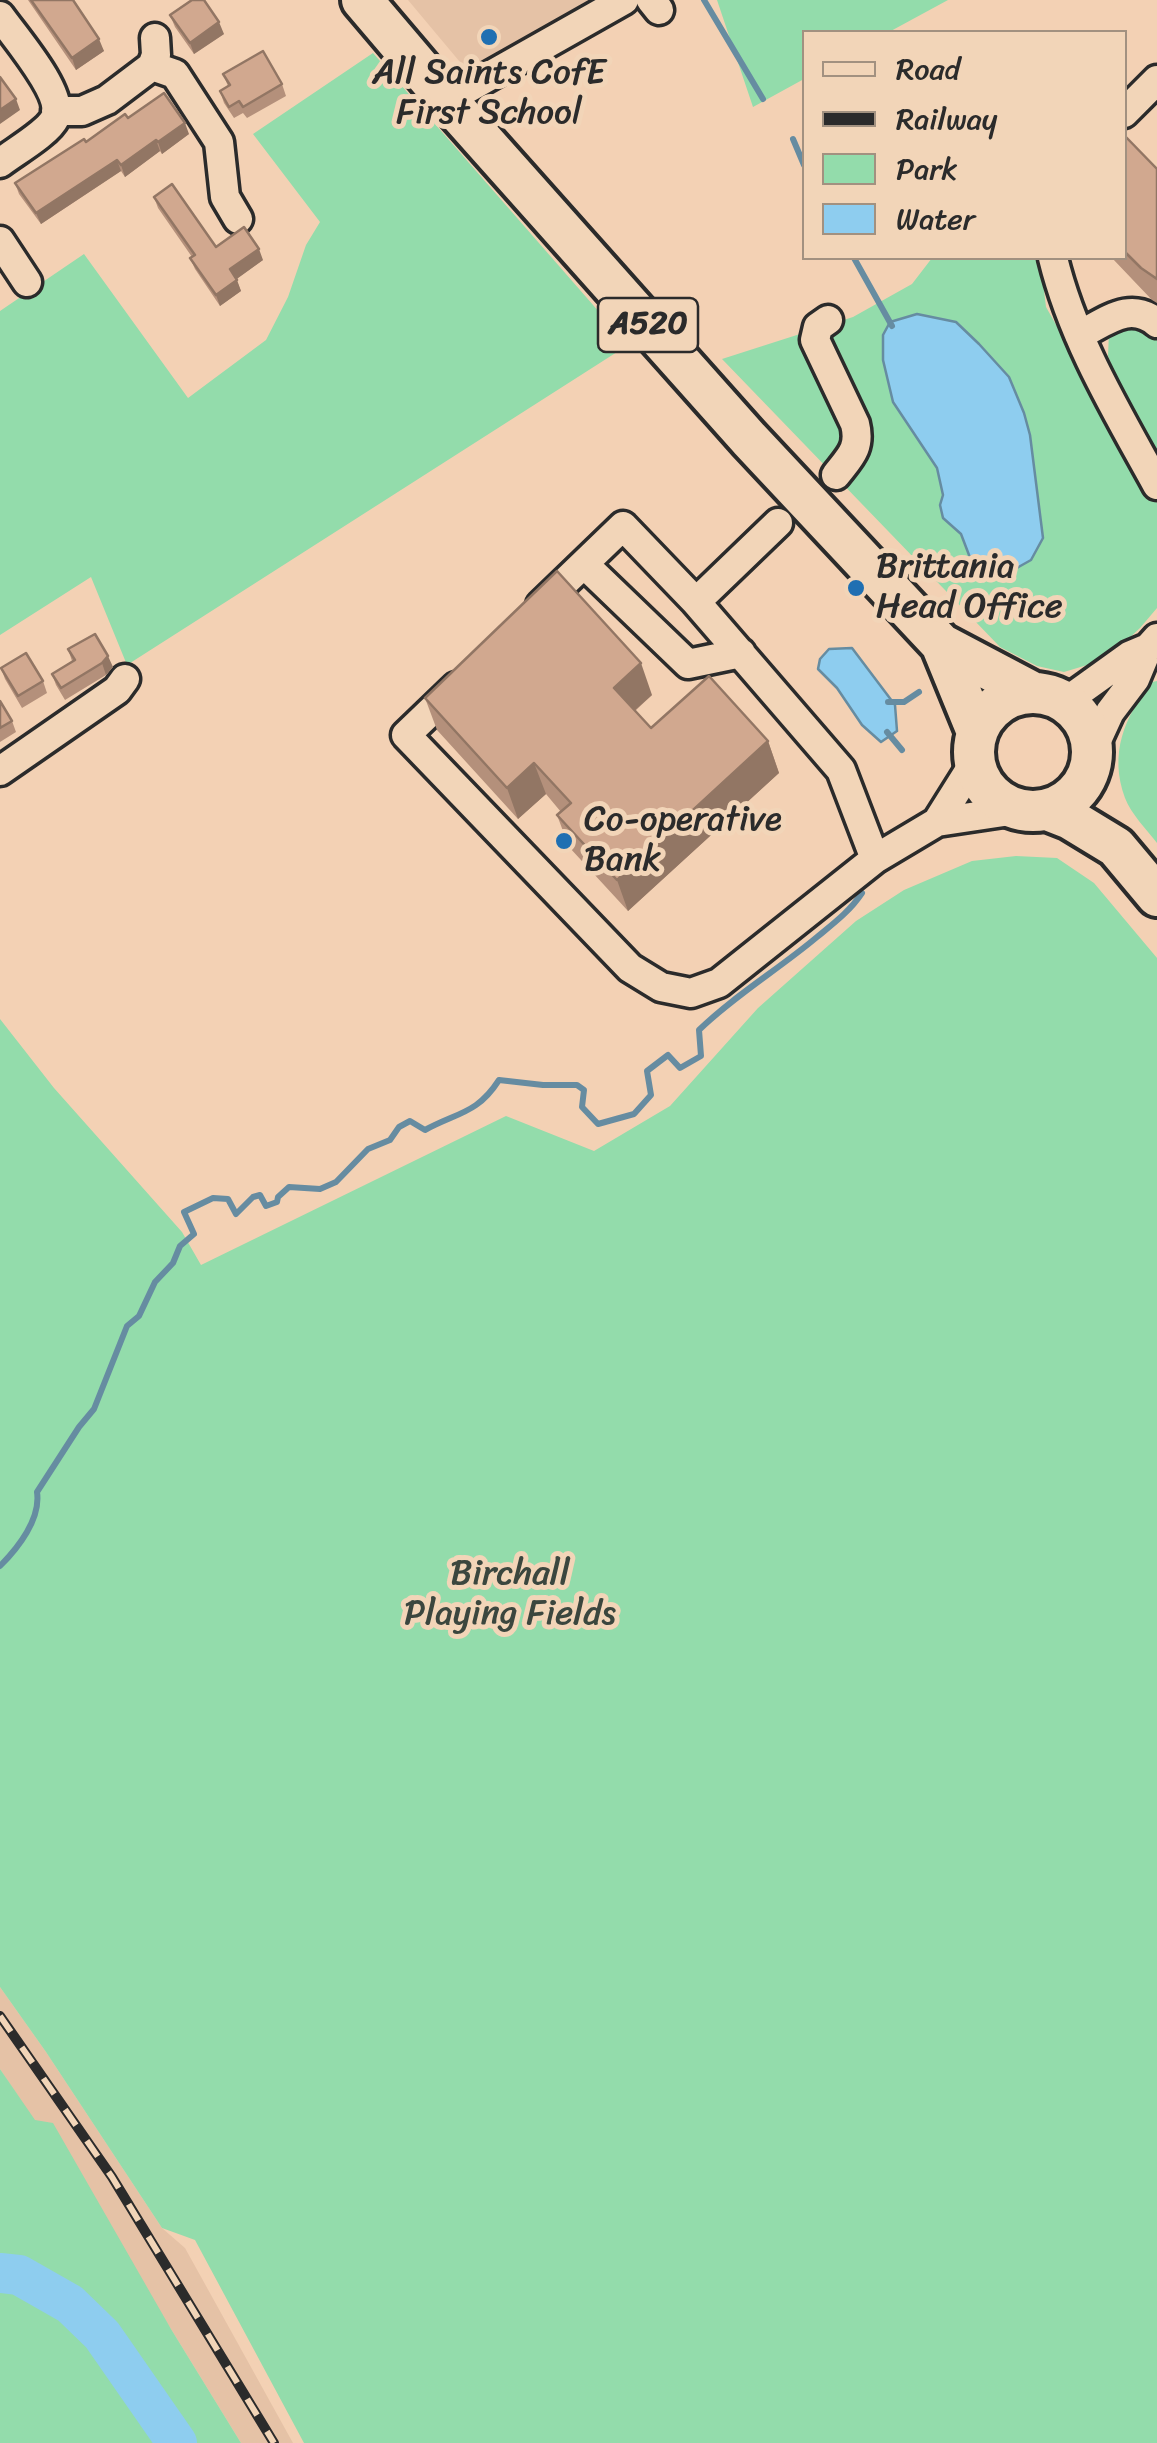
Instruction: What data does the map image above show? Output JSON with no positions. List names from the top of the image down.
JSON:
{
  "streets": {
    "highway": ["A520"]
  },
  "parks": ["Birchall Playing Fields"],
  "places": ["All Saints CofE First School", "Brittania Head Office", "Co-operative Bank"],
  "legend": [
    "Road",
    "Railway",
    "Park",
    "Water"
  ]
}
